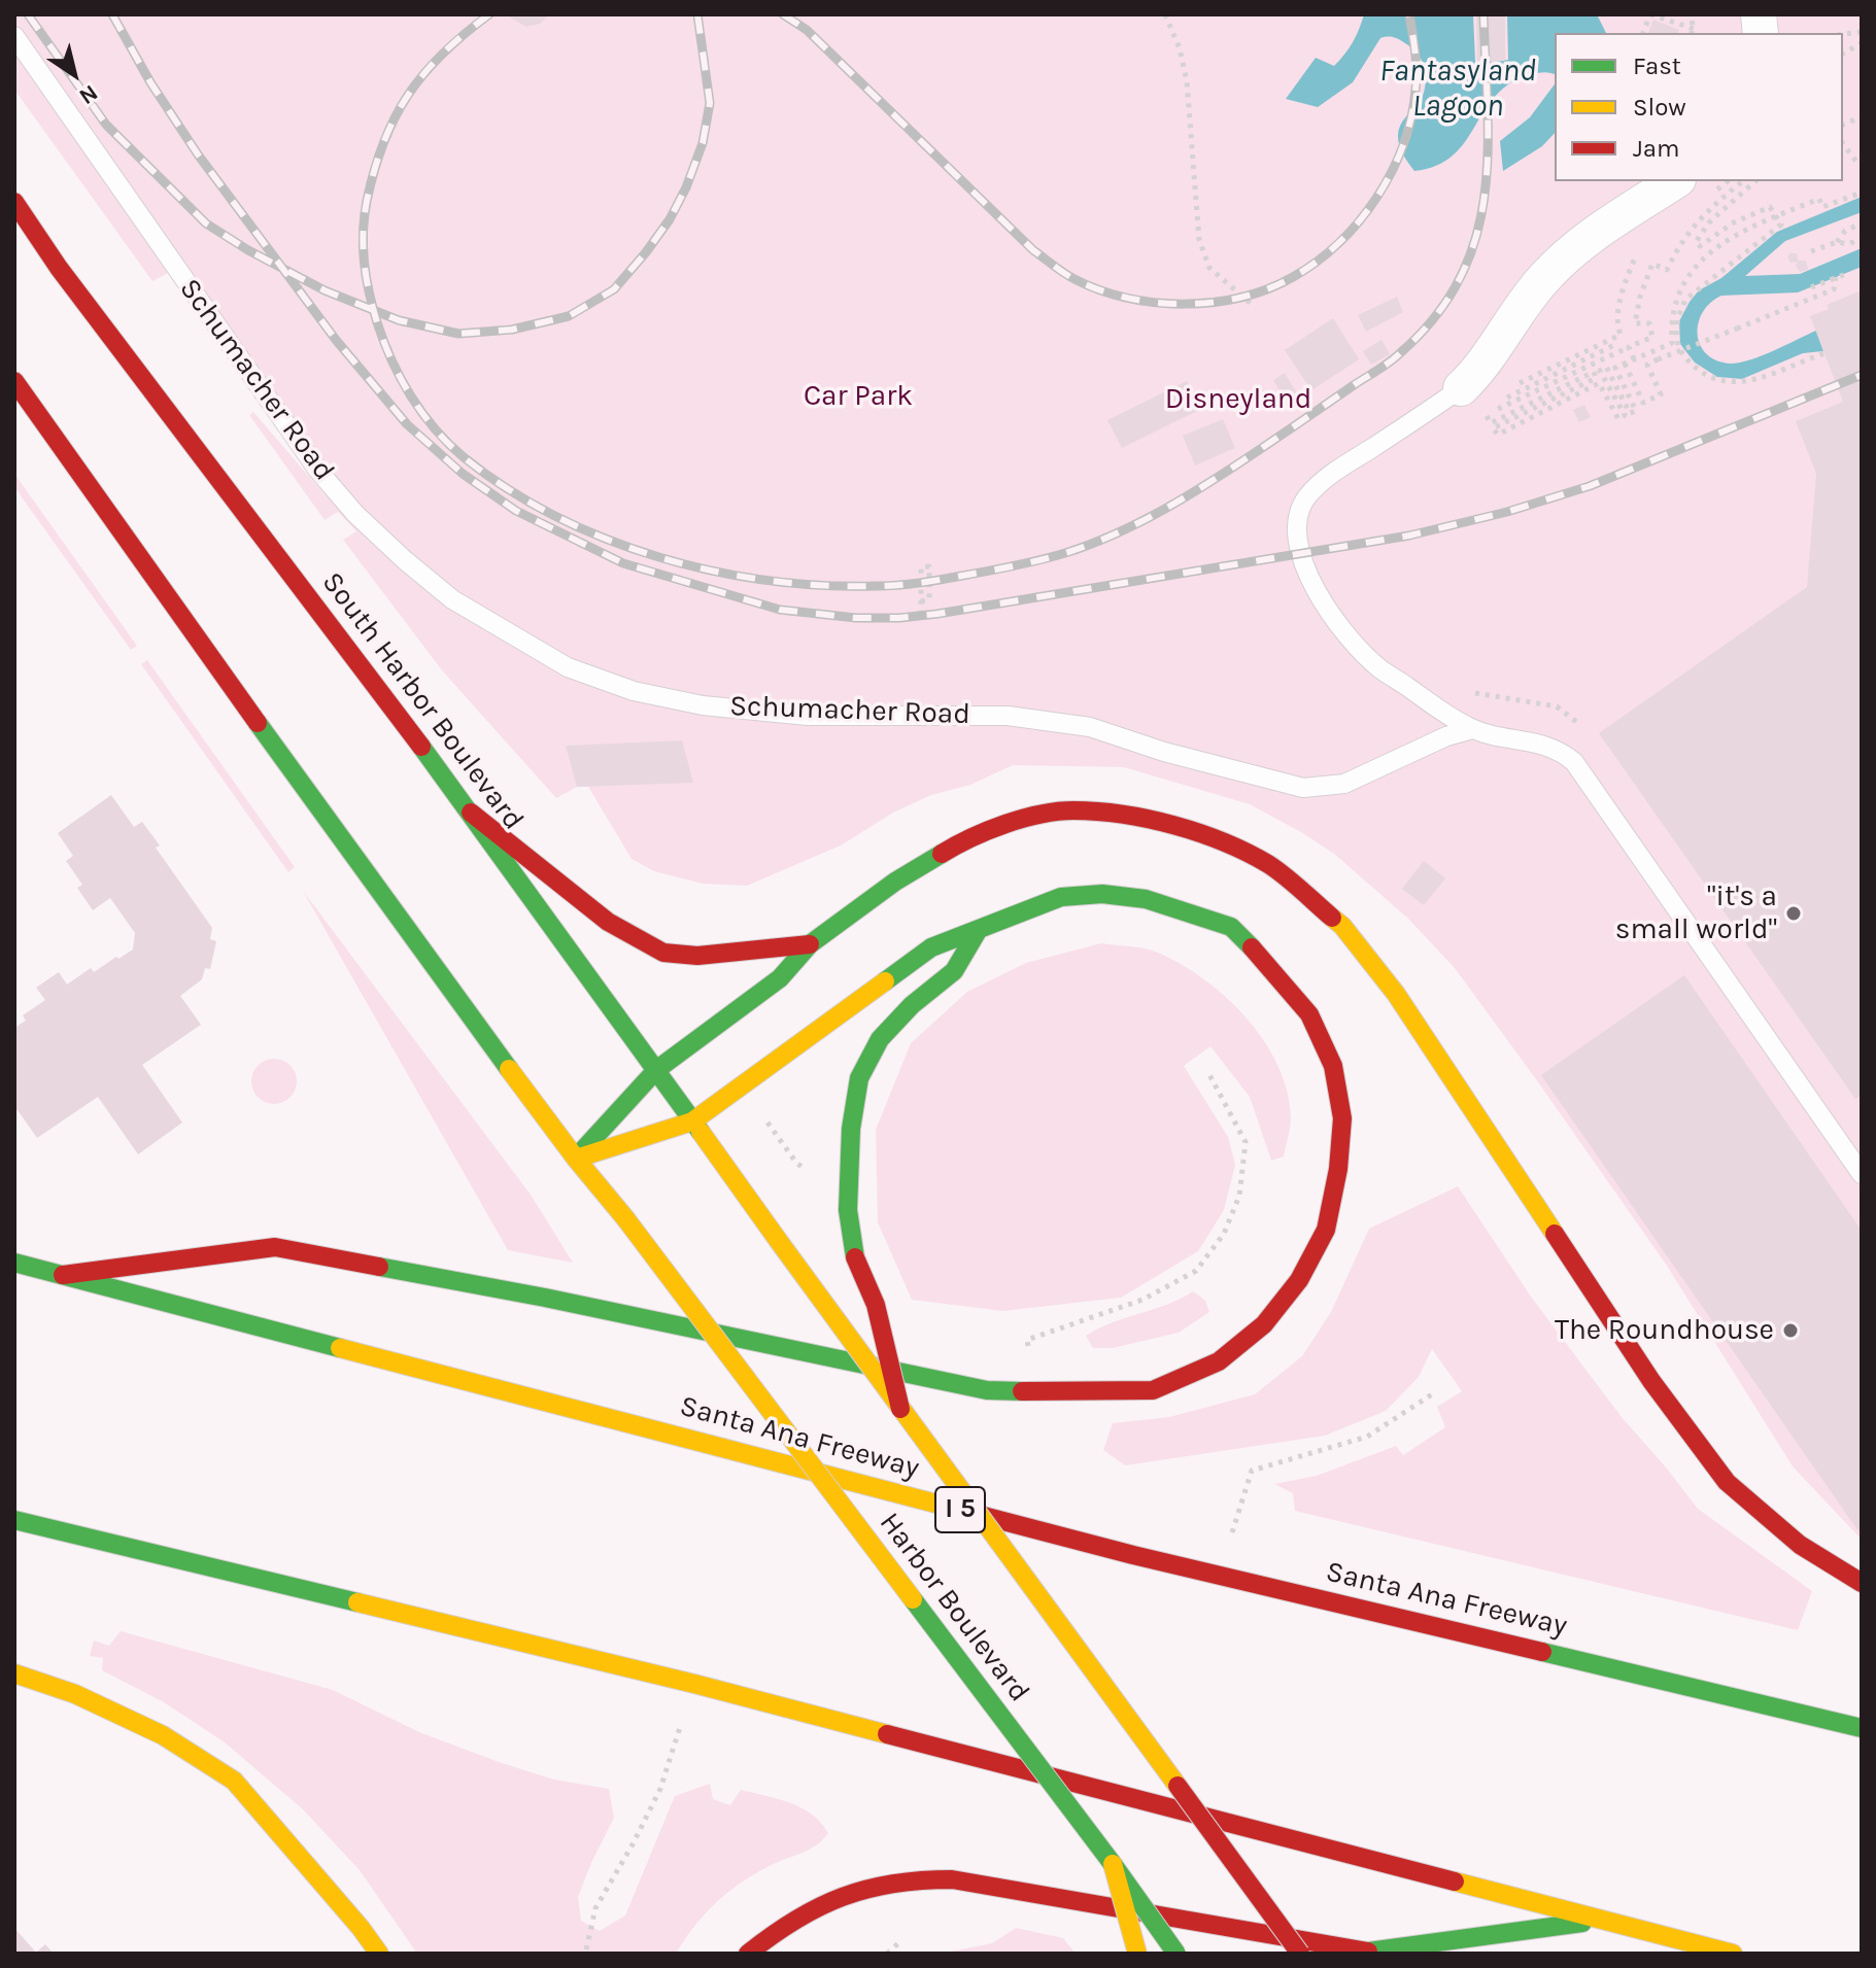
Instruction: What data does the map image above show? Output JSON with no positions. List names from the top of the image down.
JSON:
{
  "streets": {
    "main road": [
      "South Harbor Boulevard",
      "Santa Ana Freeway",
      "I 5",
      "Harbor Boulevard"
    ],
    "lane": ["Schumacher Road"]
  },
  "water": ["Fantasyland Lagoon"],
  "parks": ["Car Park", "Disneyland"],
  "places": ["\"it's a small world\"", "The Roundhouse"],
  "legend": ["Fast", "Slow", "Jam"],
  "north": "bottom right"
}
